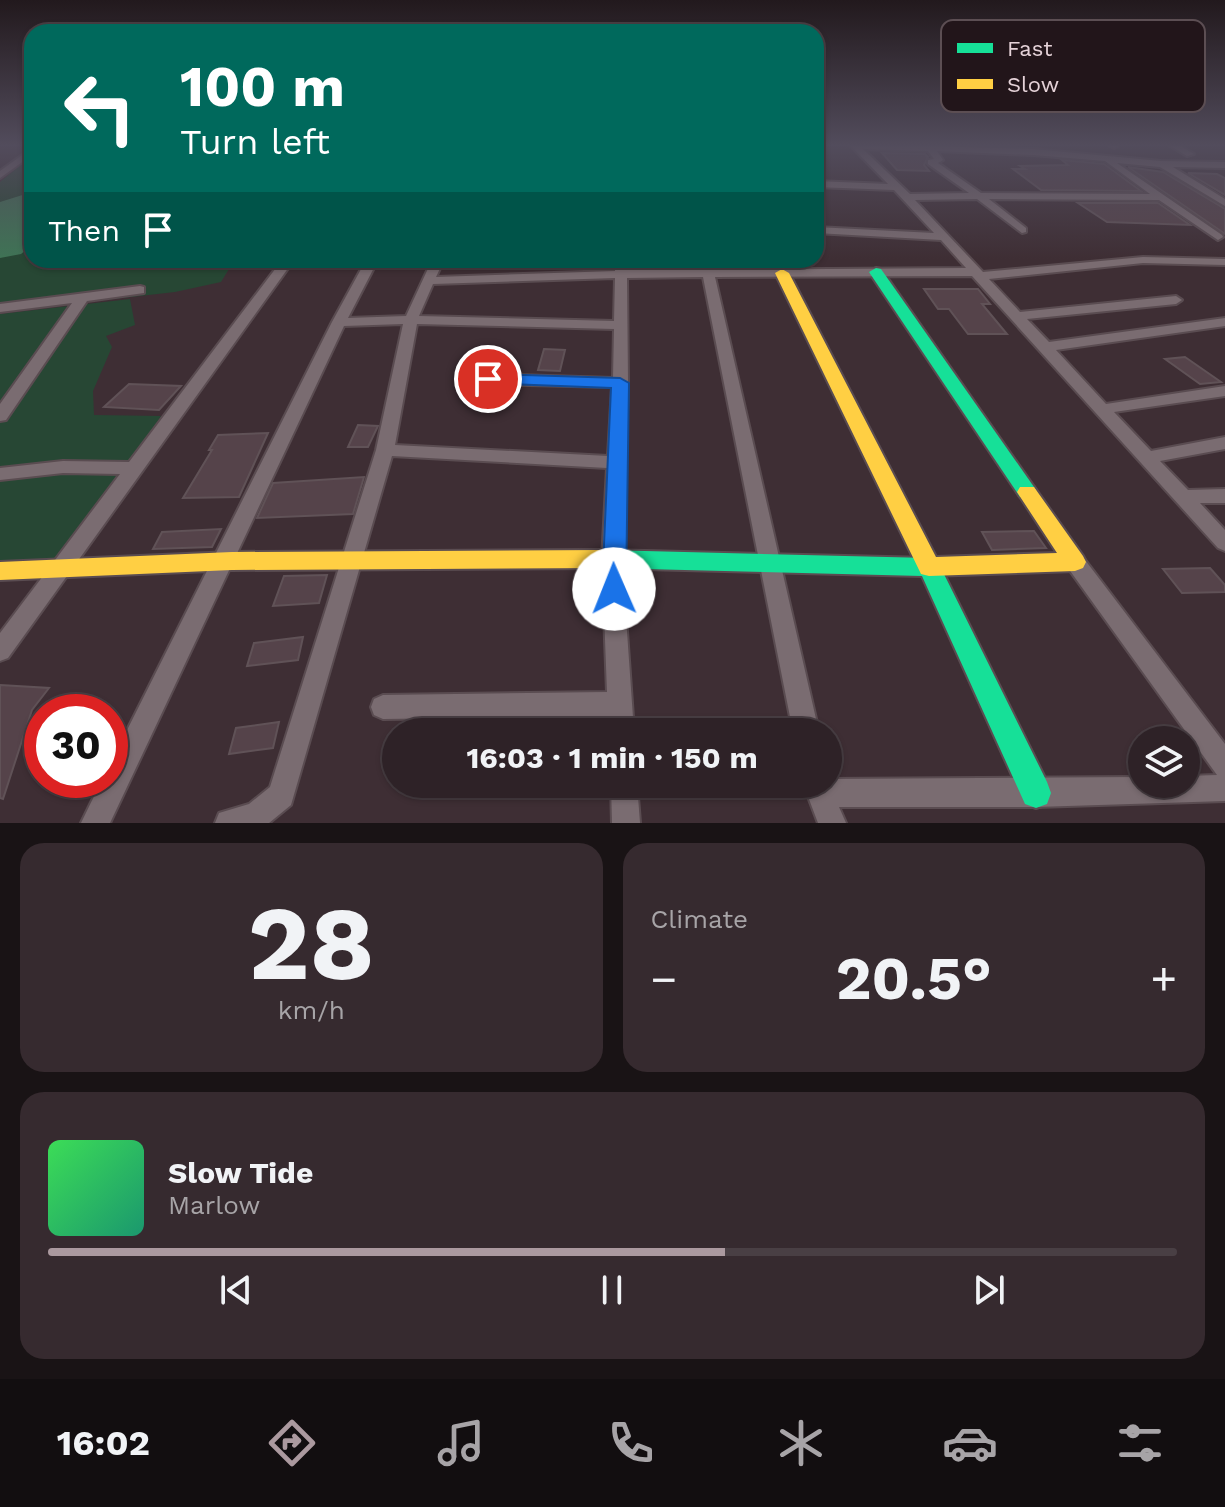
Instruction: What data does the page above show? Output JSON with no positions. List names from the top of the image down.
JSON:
{
  "legend": ["Fast", "Slow"],
  "page": {
    "turn": ["100 m", "Turn left"],
    "then": "Then",
    "limit": "30",
    "trip": "16:03 · 1 min · 150 m",
    "tile": [
      ["28", "km/h"],
      "Climate"
    ],
    "heat": ["−", "20.5°", "+"],
    "song": ["Slow Tide", "Marlow"],
    "tabs": "16:02"
  }
}
